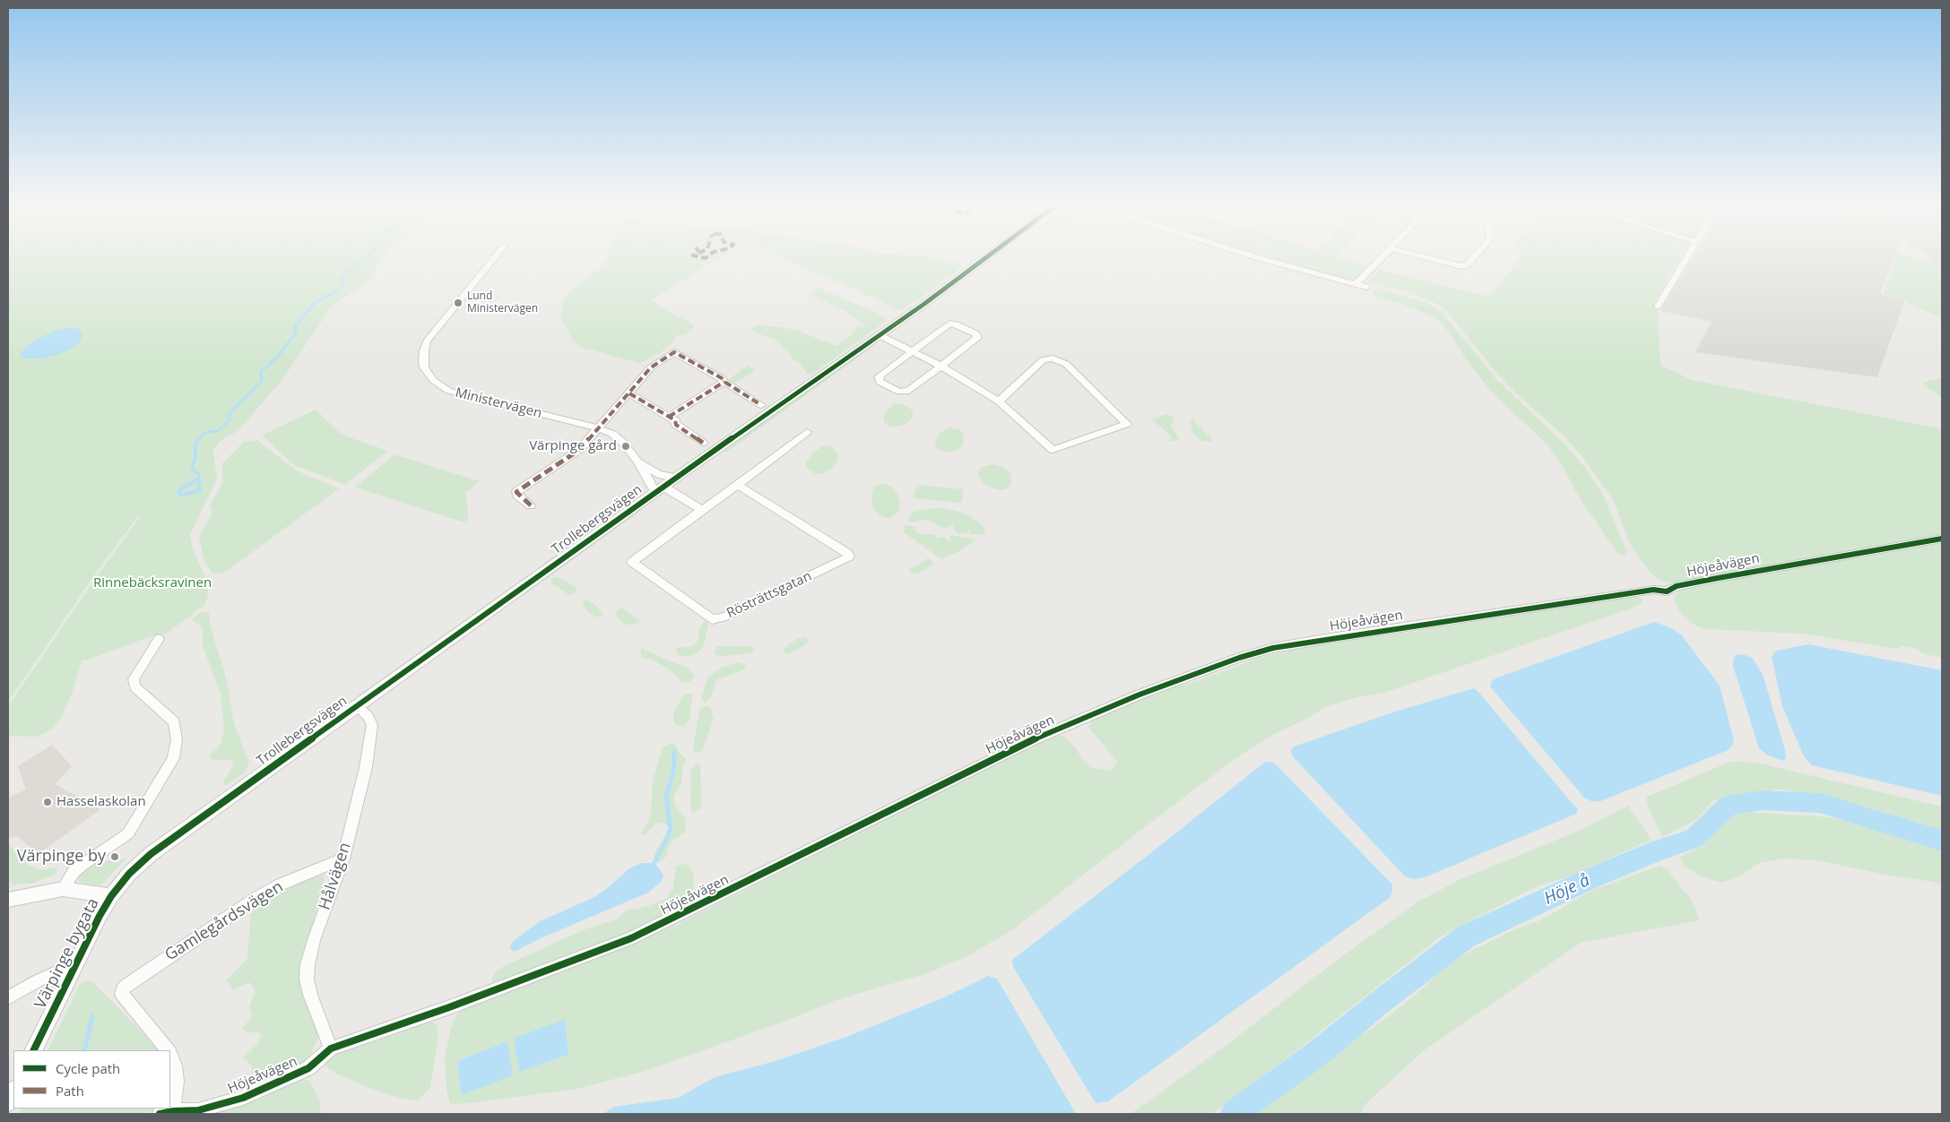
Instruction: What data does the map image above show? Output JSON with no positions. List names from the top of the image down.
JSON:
{
  "streets": {
    "street": [
      "Ministervägen",
      "Trollebergsvägen",
      "Höjeåvägen",
      "Rösträttsgatan",
      "Hålvägen",
      "Gamlegårdsvägen",
      "Värpinge bygata"
    ]
  },
  "crossings": [
    ["Ministervägen", "Trollebergsvägen"],
    ["Trollebergsvägen", "Hålvägen"],
    ["Trollebergsvägen", "Värpinge bygata"],
    ["Höjeåvägen", "Hålvägen"],
    ["Hålvägen", "Gamlegårdsvägen"]
  ],
  "water": ["Höje å"],
  "parks": ["Rinnebäcksravinen"],
  "places": [
    "Lund Ministervägen",
    "Värpinge gård",
    "Hasselaskolan",
    "Värpinge by"
  ],
  "legend": ["Cycle path", "Path"]
}
